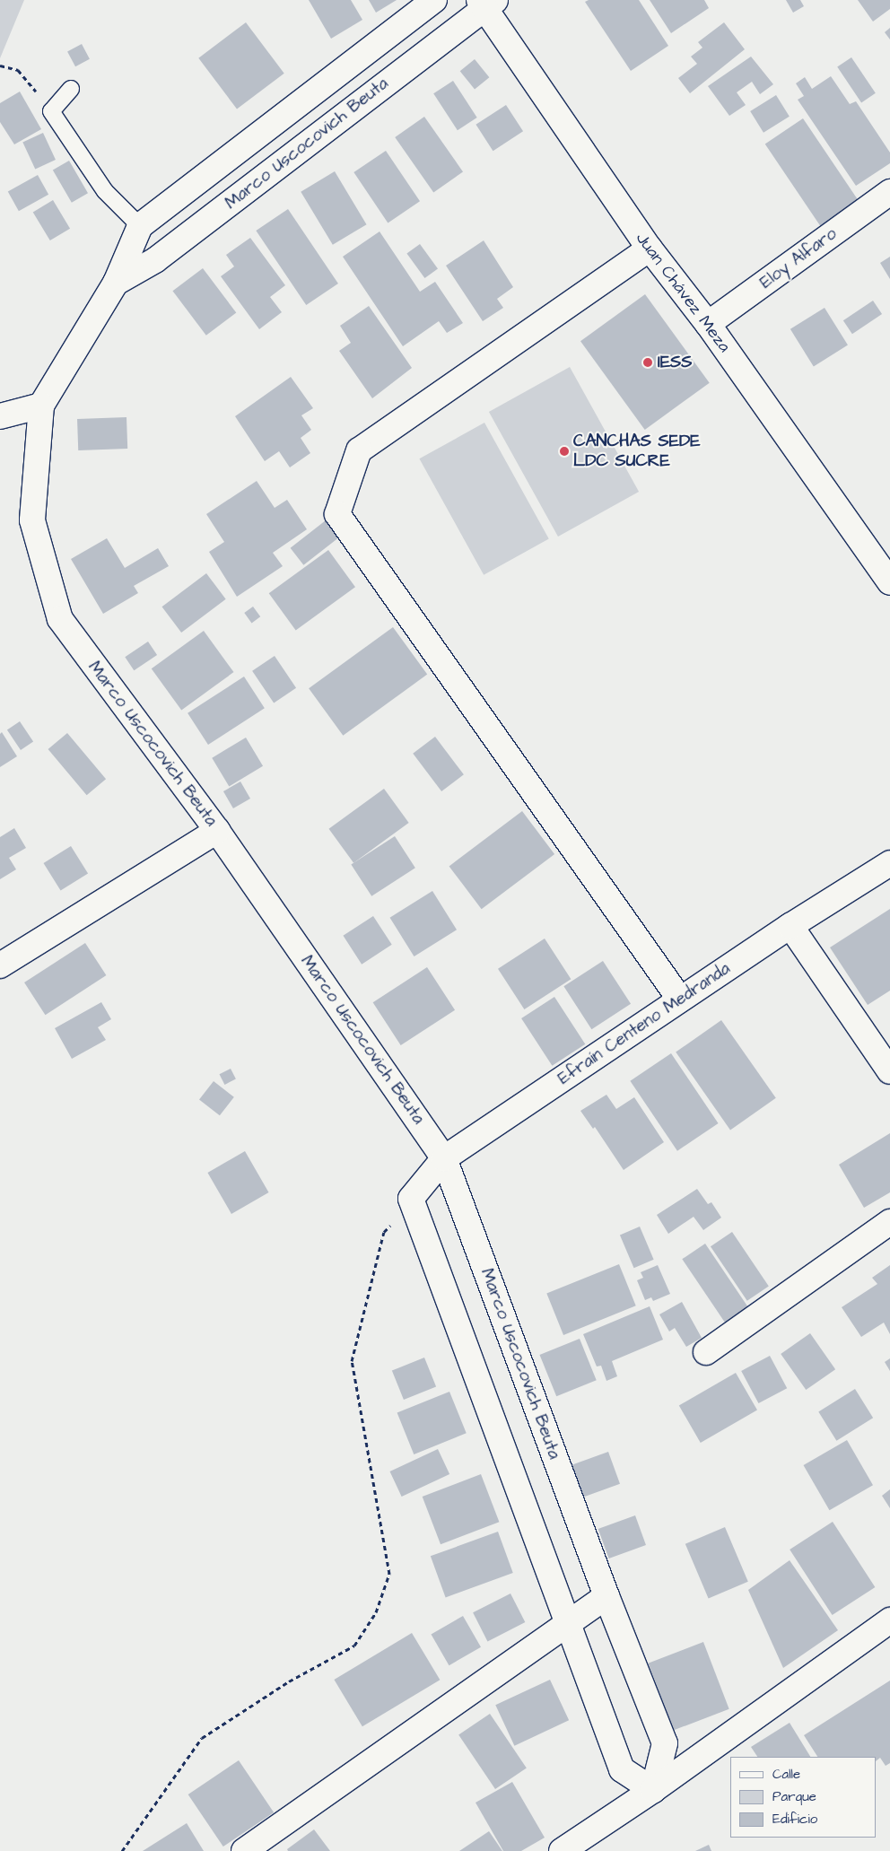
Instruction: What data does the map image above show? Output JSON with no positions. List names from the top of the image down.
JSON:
{
  "streets": {
    "street": [
      "Marco Uscocovich Beuta",
      "Eloy Alfaro",
      "Juan Chávez Meza",
      "Efraín Centeno Medranda"
    ]
  },
  "crossings": [
    ["Marco Uscocovich Beuta", "Juan Chávez Meza"],
    ["Marco Uscocovich Beuta", "Efraín Centeno Medranda"],
    ["Eloy Alfaro", "Juan Chávez Meza"]
  ],
  "places": ["IESS", "CANCHAS SEDE LDC SUCRE"],
  "legend": ["Calle", "Parque", "Edificio"]
}
